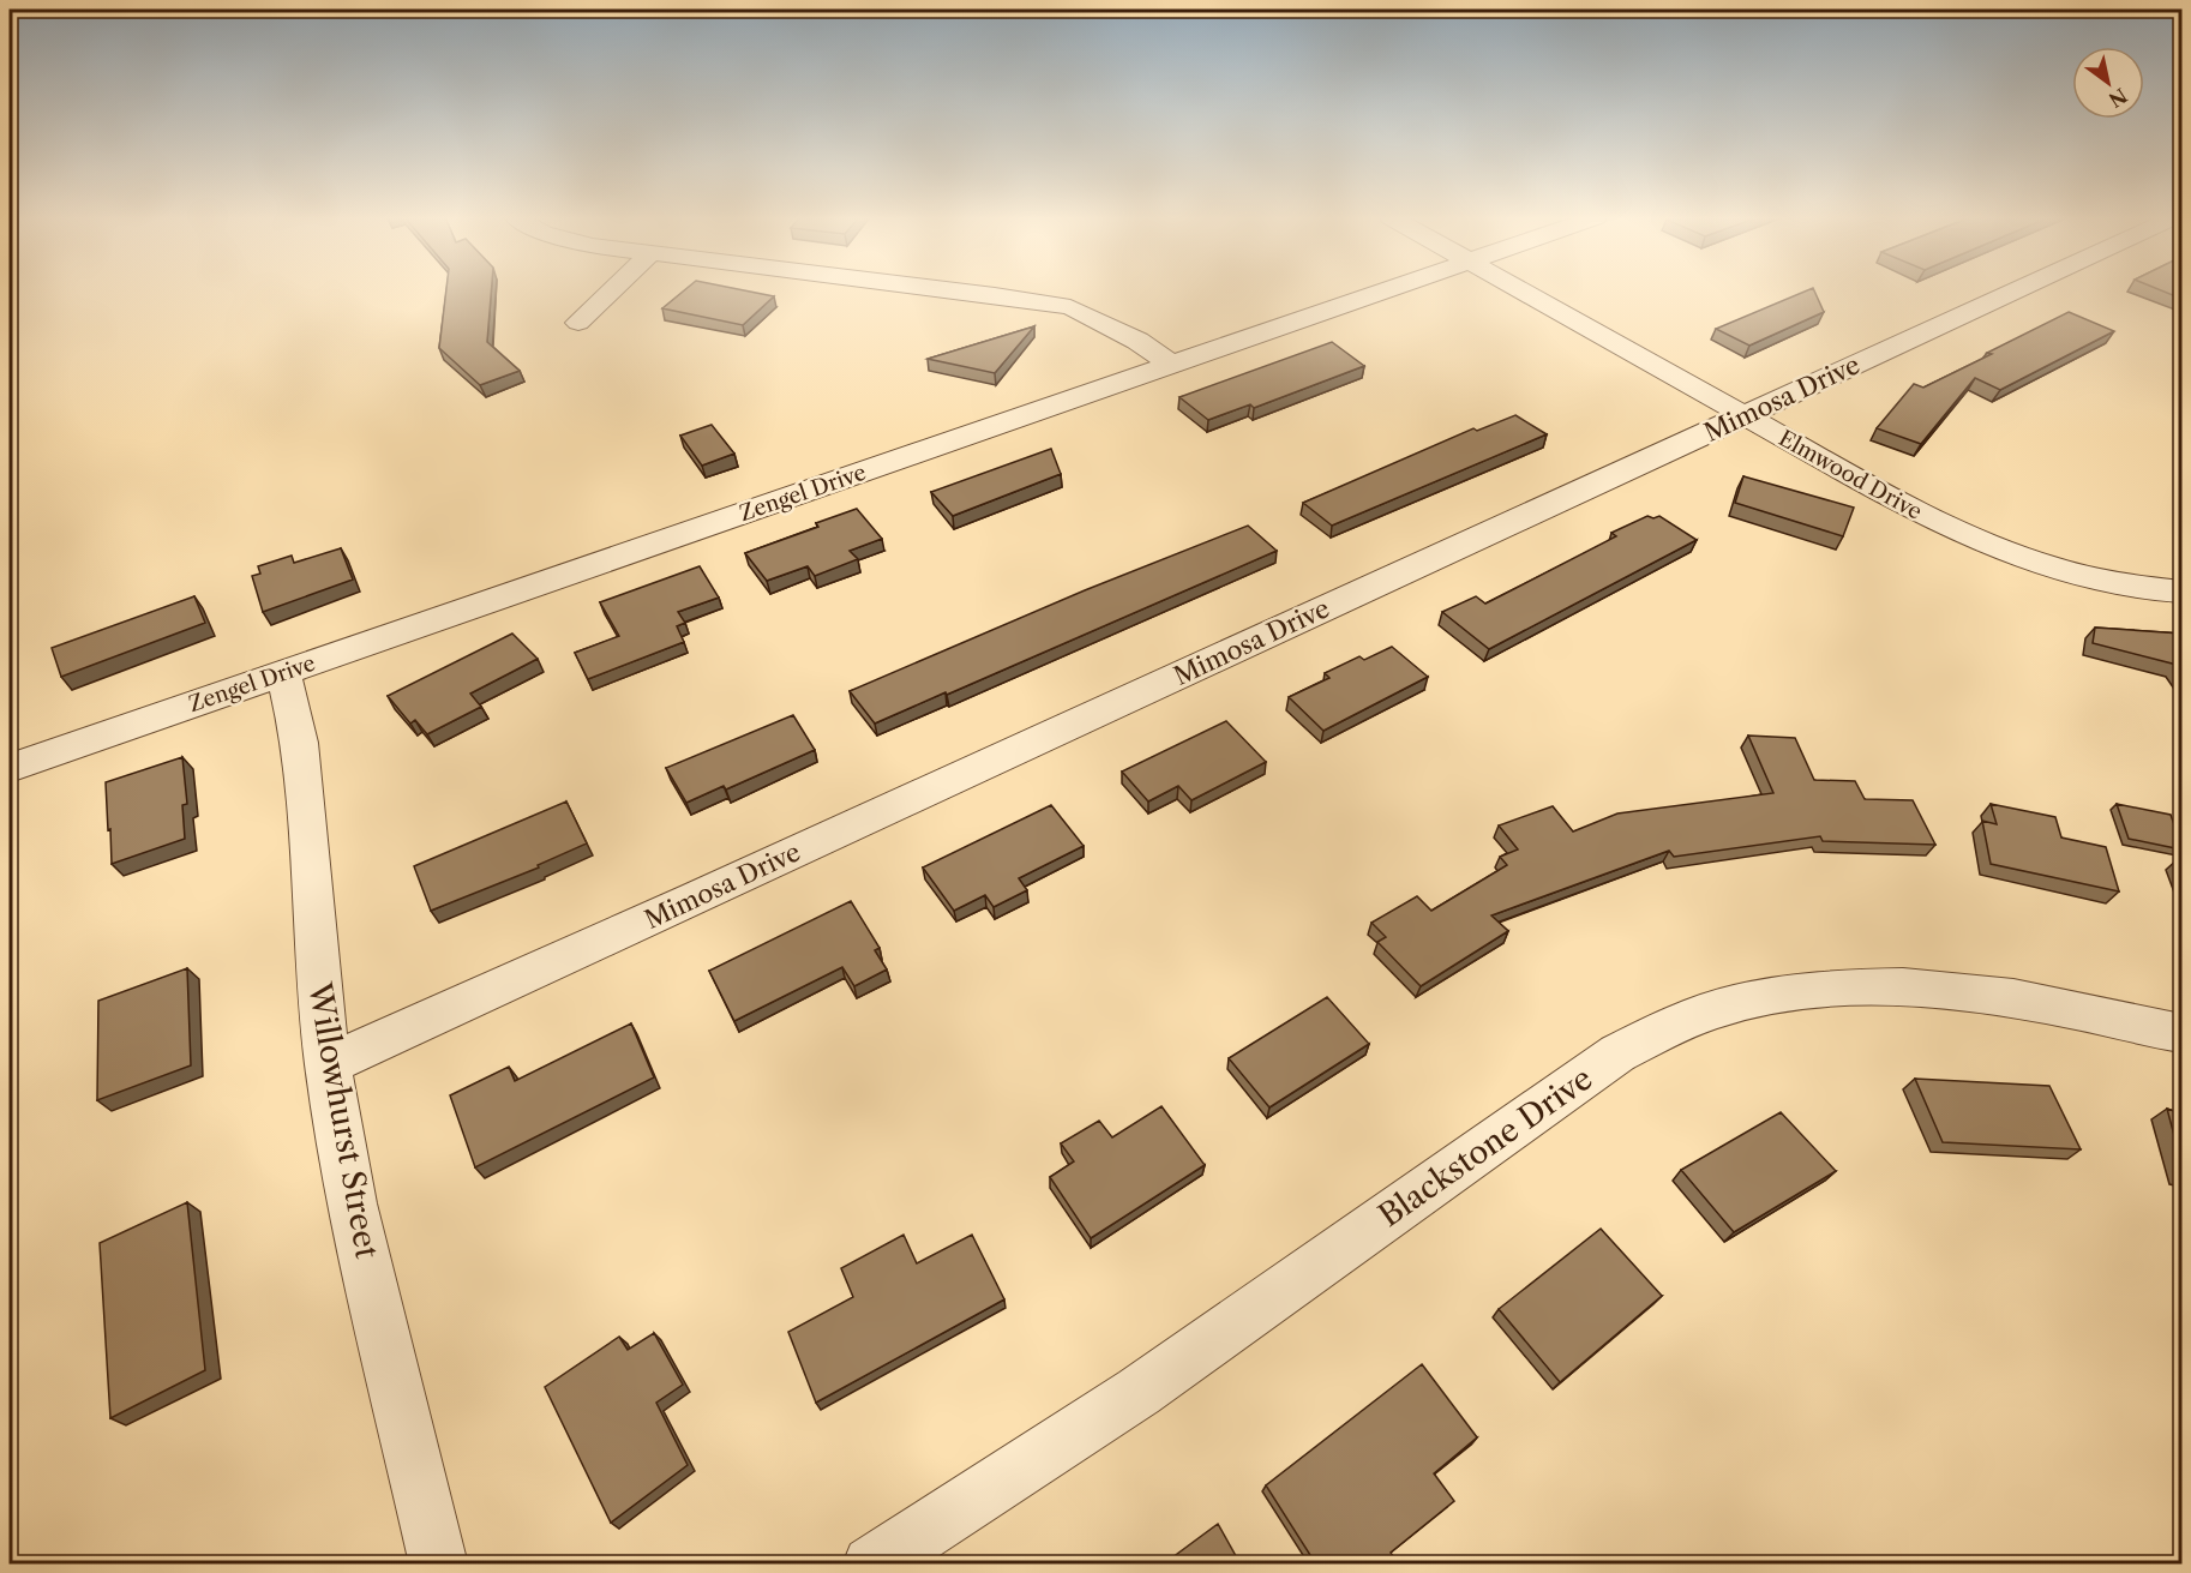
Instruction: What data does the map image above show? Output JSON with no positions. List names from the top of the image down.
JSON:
{
  "streets": {
    "street": [
      "Mimosa Drive",
      "Elmwood Drive",
      "Zengel Drive",
      "Willowhurst Street",
      "Blackstone Drive"
    ]
  },
  "crossings": [
    ["Mimosa Drive", "Elmwood Drive"],
    ["Mimosa Drive", "Willowhurst Street"],
    ["Zengel Drive", "Willowhurst Street"]
  ],
  "north": "bottom right"
}
